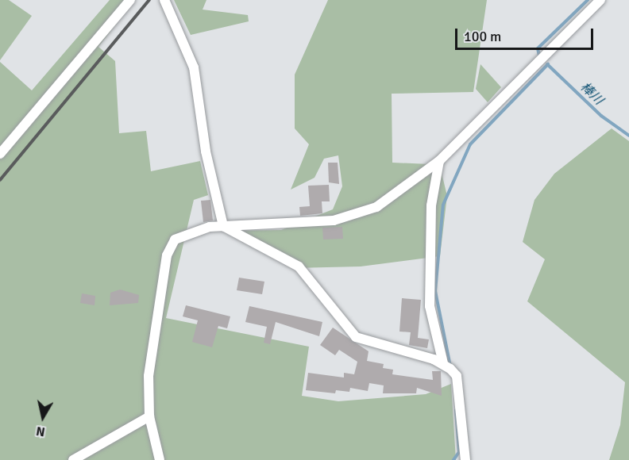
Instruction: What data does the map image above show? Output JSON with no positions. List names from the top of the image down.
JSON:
{
  "water": ["棒川"],
  "scale_bar": "100 m",
  "north": "bottom"
}
